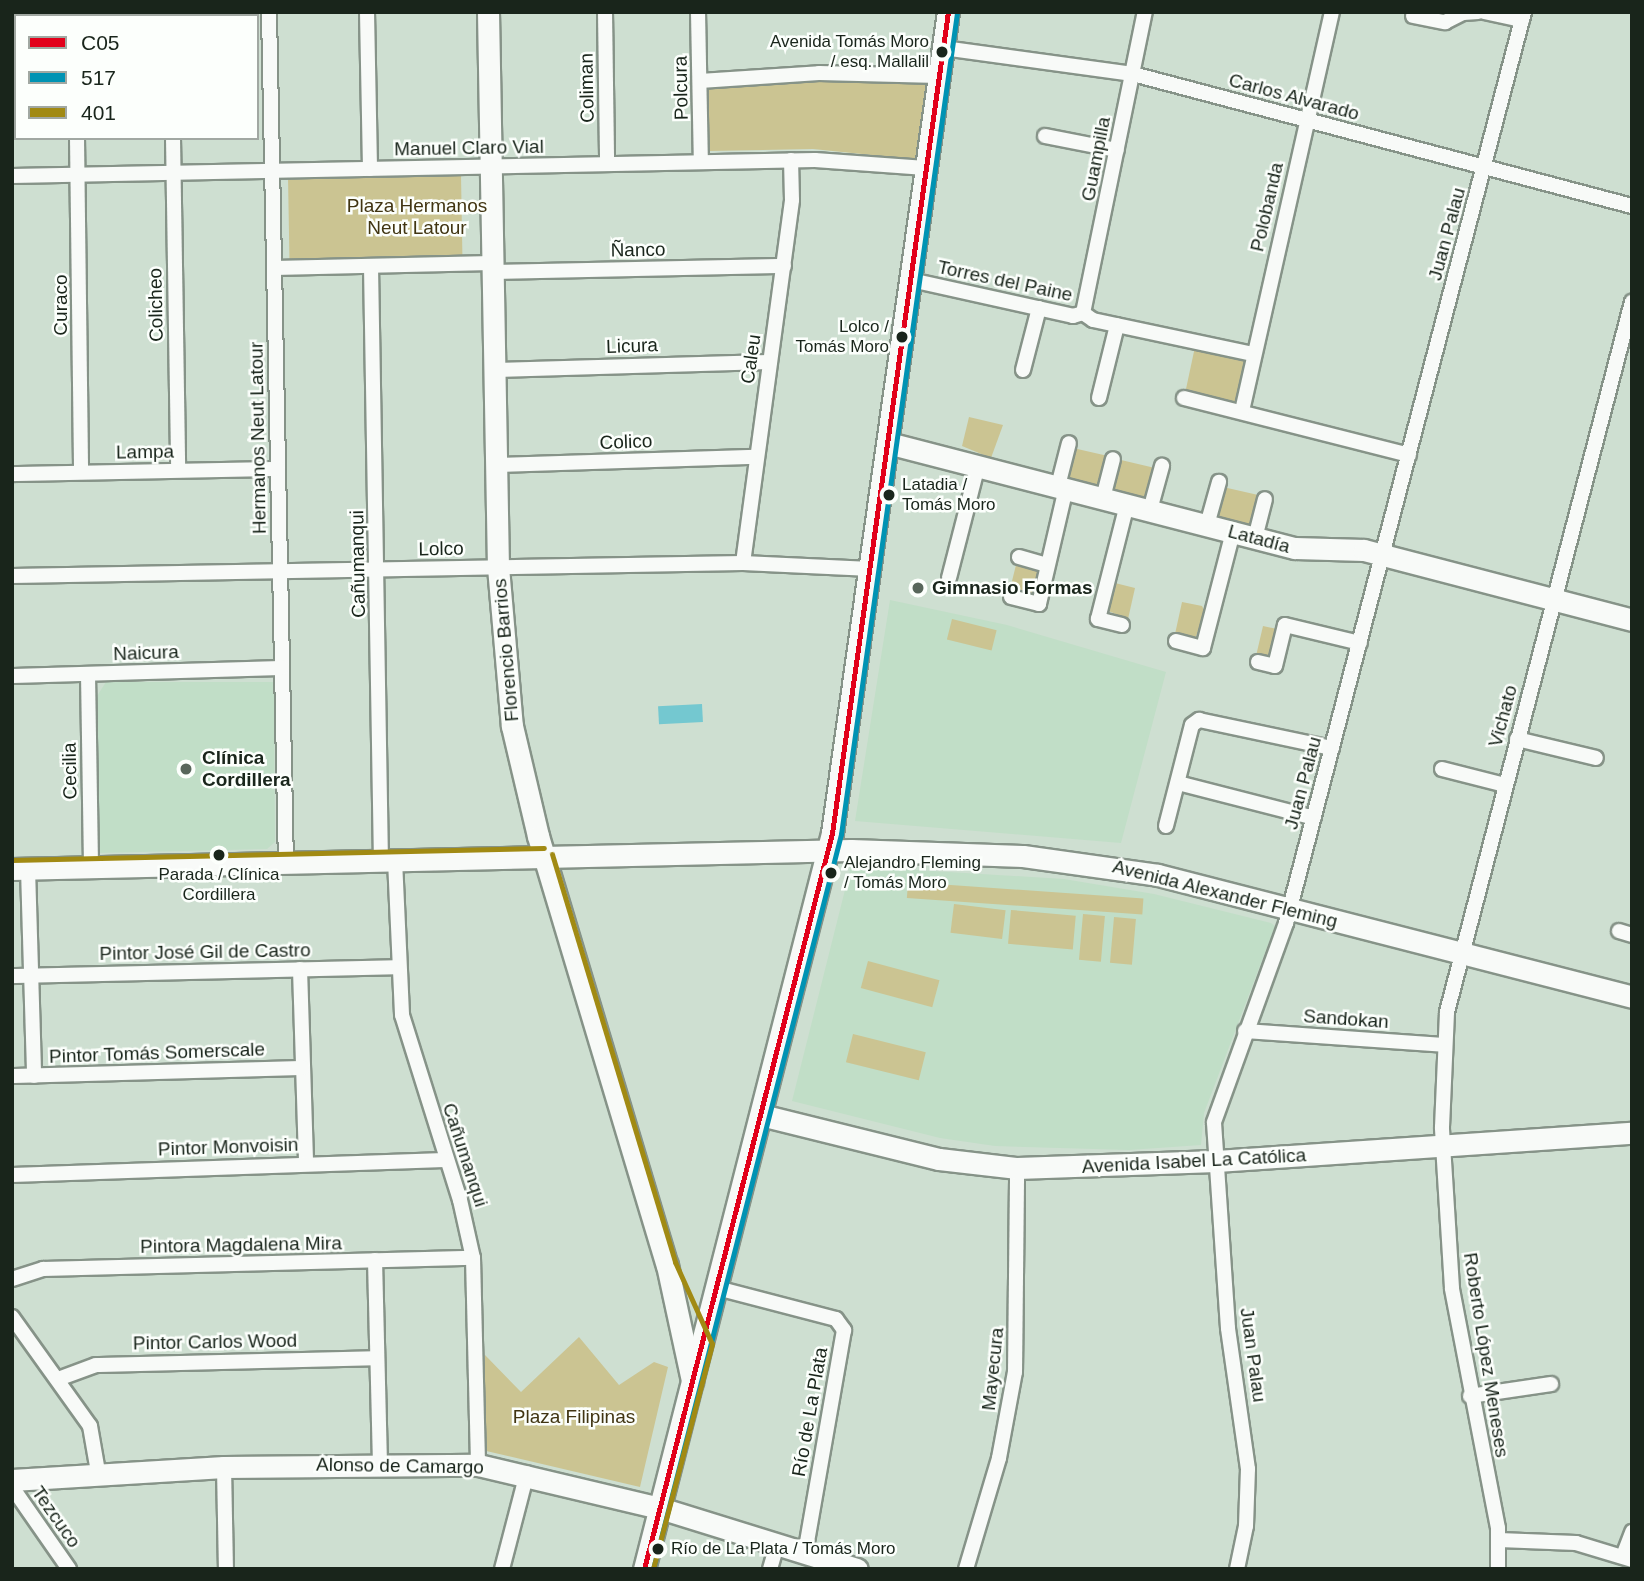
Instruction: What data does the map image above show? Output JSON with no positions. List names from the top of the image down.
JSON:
{
  "streets": {
    "main road": [
      "Latadía",
      "Florencio Barrios",
      "Avenida Alexander Fleming",
      "Avenida Isabel La Católica",
      "Alonso de Camargo"
    ],
    "street": [
      "Coliman",
      "Polcura",
      "Carlos Alvarado",
      "Manuel Claro Vial",
      "Guampilla",
      "Polobanda",
      "Juan Palau",
      "Ñanco",
      "Torres del Paine",
      "Curaco",
      "Colicheo",
      "Licura",
      "Caleu",
      "Hermanos Neut Latour",
      "Colico",
      "Lampa",
      "Lolco",
      "Cañumanqui",
      "Naicura",
      "Vichato",
      "Cecilia",
      "Pintor José Gil de Castro",
      "Sandokan",
      "Pintor Tomás Somerscale",
      "Pintor Monvoisin",
      "Pintora Magdalena Mira",
      "Pintor Carlos Wood",
      "Roberto López Meneses",
      "Mayecura",
      "Río de La Plata",
      "Tezcuco"
    ]
  },
  "crossings": [
    ["Coliman", "Manuel Claro Vial"],
    ["Polcura", "Manuel Claro Vial"],
    ["Carlos Alvarado", "Guampilla"],
    ["Carlos Alvarado", "Polobanda"],
    ["Carlos Alvarado", "Juan Palau"],
    ["Manuel Claro Vial", "Curaco"],
    ["Manuel Claro Vial", "Colicheo"],
    ["Manuel Claro Vial", "Caleu"],
    ["Manuel Claro Vial", "Hermanos Neut Latour"],
    ["Manuel Claro Vial", "Florencio Barrios"],
    ["Guampilla", "Torres del Paine"],
    ["Polobanda", "Torres del Paine"],
    ["Juan Palau", "Latadía"],
    ["Juan Palau", "Avenida Alexander Fleming"],
    ["Juan Palau", "Sandokan"],
    ["Juan Palau", "Avenida Isabel La Católica"],
    ["Ñanco", "Caleu"],
    ["Ñanco", "Hermanos Neut Latour"],
    ["Ñanco", "Cañumanqui"],
    ["Ñanco", "Florencio Barrios"],
    ["Curaco", "Lampa"],
    ["Colicheo", "Lampa"],
    ["Licura", "Caleu"],
    ["Licura", "Florencio Barrios"],
    ["Caleu", "Colico"],
    ["Caleu", "Lolco"],
    ["Hermanos Neut Latour", "Lampa"],
    ["Hermanos Neut Latour", "Lolco"],
    ["Hermanos Neut Latour", "Naicura"],
    ["Hermanos Neut Latour", "Avenida Alexander Fleming"],
    ["Colico", "Florencio Barrios"],
    ["Latadía", "Vichato"],
    ["Lolco", "Cañumanqui"],
    ["Lolco", "Florencio Barrios"],
    ["Cañumanqui", "Avenida Alexander Fleming"],
    ["Cañumanqui", "Pintor José Gil de Castro"],
    ["Cañumanqui", "Pintor Monvoisin"],
    ["Cañumanqui", "Pintora Magdalena Mira"],
    ["Cañumanqui", "Alonso de Camargo"],
    ["Florencio Barrios", "Avenida Alexander Fleming"],
    ["Naicura", "Cecilia"],
    ["Vichato", "Avenida Alexander Fleming"],
    ["Vichato", "Sandokan"],
    ["Vichato", "Avenida Isabel La Católica"],
    ["Vichato", "Roberto López Meneses"],
    ["Cecilia", "Avenida Alexander Fleming"],
    ["Avenida Isabel La Católica", "Roberto López Meneses"],
    ["Avenida Isabel La Católica", "Mayecura"],
    ["Río de La Plata", "Alonso de Camargo"]
  ],
  "parks": ["Plaza Hermanos Neut Latour", "Plaza Filipinas"],
  "places": [
    "Avenida Tomás Moro / esq. Mallalil",
    "Lolco / Tomás Moro",
    "Latadia / Tomás Moro",
    "Gimnasio Formas",
    "Clínica Cordillera",
    "Parada / Clínica Cordillera",
    "Alejandro Fleming / Tomás Moro",
    "Río de La Plata / Tomás Moro"
  ],
  "lines": ["transit line C05", "transit line 517", "transit line 401"],
  "legend": ["C05", "517", "401"]
}
